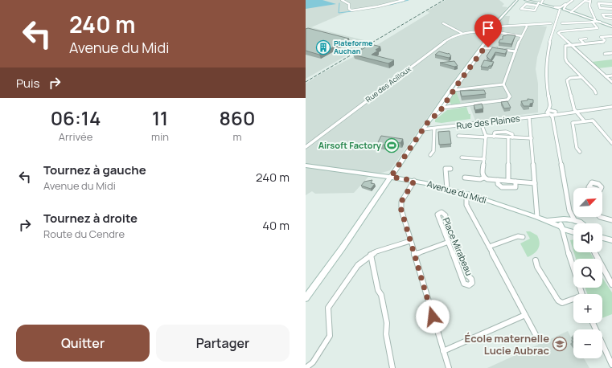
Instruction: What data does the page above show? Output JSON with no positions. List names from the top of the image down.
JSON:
{
  "streets": {
    "main road": ["Avenue du Midi"],
    "street": ["Rue des Acilloux", "Rue des Plaines", "Place Mirabeau"]
  },
  "places": {
    "building": ["Plateforme Auchan"],
    "sports": ["Airsoft Factory"],
    "school or university": ["École maternelle Lucie Aubrac"]
  },
  "north": "top right",
  "page": {
    "turn": ["240 m", "Avenue du Midi"],
    "then": "Puis",
    "eta": [
      "06:14",
      "Arrivée",
      "11",
      "min",
      "860",
      "m"
    ],
    "list": [
      {
        "name": "Tournez à gauche",
        "note": "Avenue du Midi",
        "value": "240 m"
      },
      {
        "name": "Tournez à droite",
        "note": "Route du Cendre",
        "value": "40 m"
      }
    ],
    "map_buttons": ["+", "−"],
    "buttons": ["Quitter", "Partager"]
  }
}
